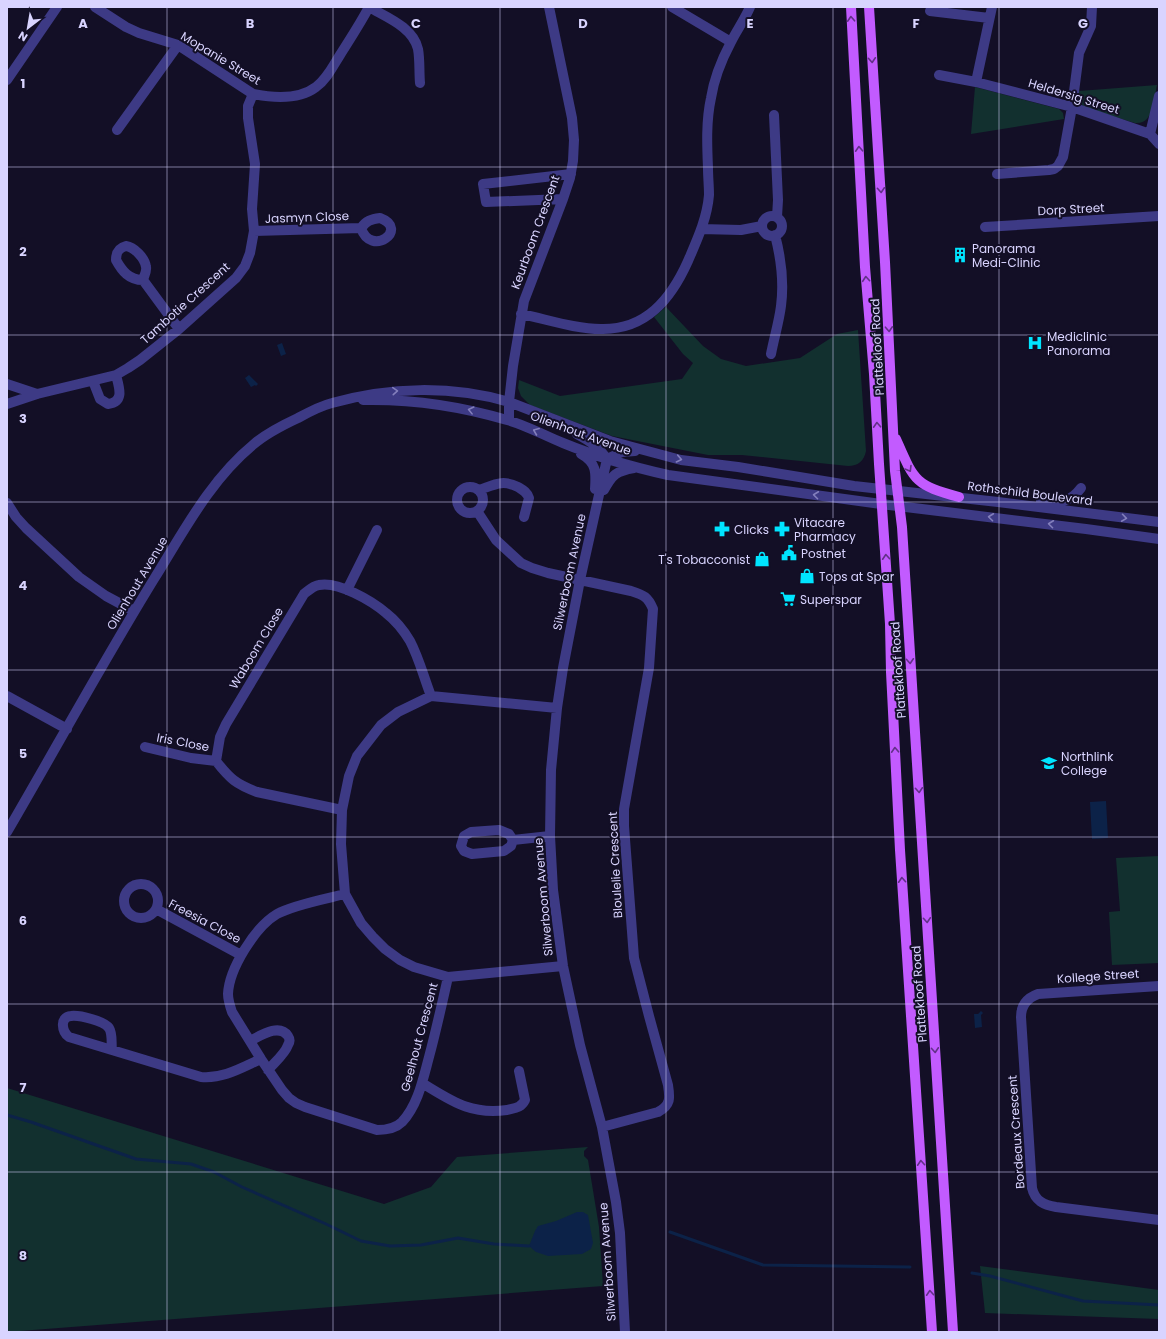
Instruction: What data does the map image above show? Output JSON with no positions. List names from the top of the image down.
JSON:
{
  "streets": {
    "main road": ["Plattekloof Road"],
    "street": [
      "Mopanie Street",
      "Heldersig Street",
      "Dorp Street",
      "Jasmyn Close",
      "Keurboom Crescent",
      "Tambotie Crescent",
      "Olienhout Avenue",
      "Rothschild Boulevard",
      "Silwerboom Avenue",
      "Waboom Close",
      "Iris Close",
      "Bloulelie Crescent",
      "Freesia Close",
      "Kollege Street",
      "Geelhout Crescent",
      "Bordeaux Crescent"
    ]
  },
  "crossings": [
    ["Mopanie Street", "Tambotie Crescent"],
    ["Jasmyn Close", "Tambotie Crescent"],
    ["Keurboom Crescent", "Olienhout Avenue"],
    ["Plattekloof Road", "Olienhout Avenue"],
    ["Plattekloof Road", "Rothschild Boulevard"],
    ["Olienhout Avenue", "Rothschild Boulevard"],
    ["Olienhout Avenue", "Silwerboom Avenue"],
    ["Silwerboom Avenue", "Bloulelie Crescent"],
    ["Waboom Close", "Iris Close"],
    ["Freesia Close", "Geelhout Crescent"],
    ["Kollege Street", "Bordeaux Crescent"]
  ],
  "places": {
    "building": ["Panorama Medi-Clinic"],
    "hospital": ["Mediclinic Panorama"],
    "pharmacy": ["Clicks", "Vitacare Pharmacy"],
    "public building": ["Postnet"],
    "shop": ["T's Tobacconist", "Tops at Spar"],
    "supermarket": ["Superspar"],
    "school or university": ["Northlink College"]
  },
  "north": "bottom left",
  "grid": {
    "columns": [
      "A",
      "B",
      "C",
      "D",
      "E",
      "F",
      "G"
    ],
    "rows": [
      "1",
      "2",
      "3",
      "4",
      "5",
      "6",
      "7",
      "8"
    ]
  }
}
